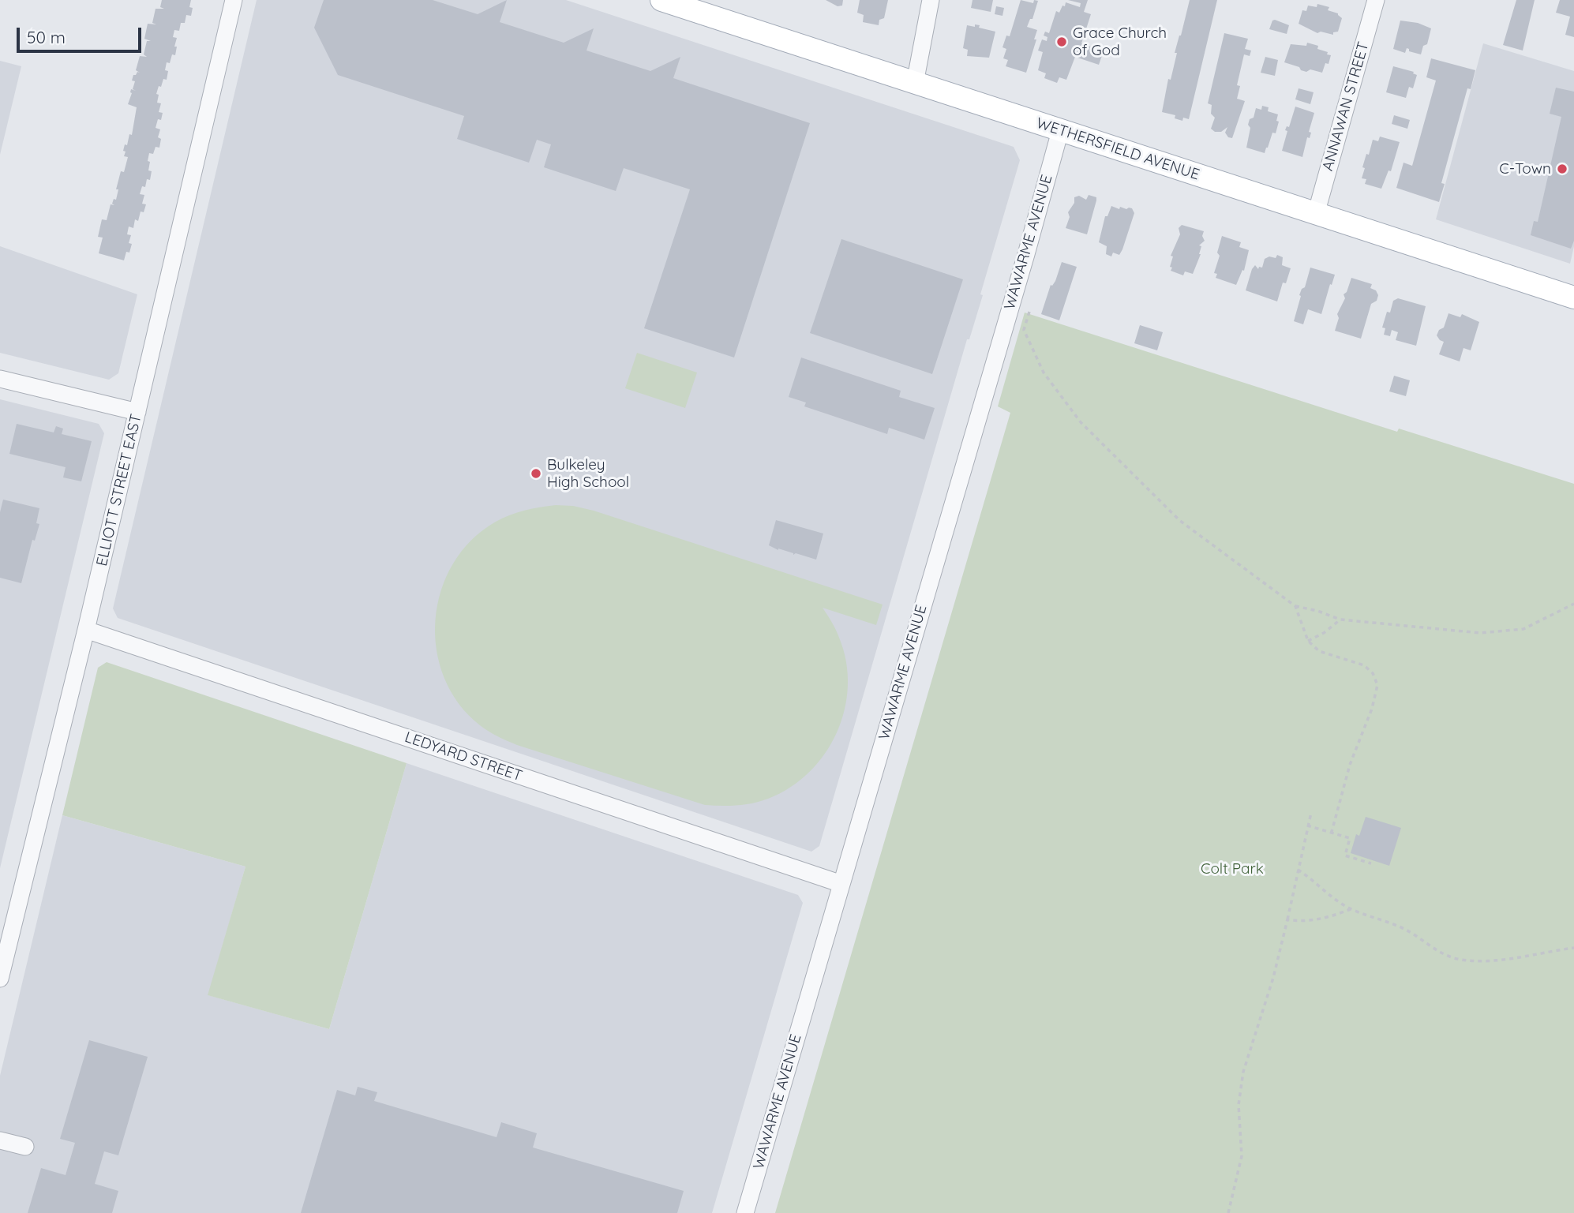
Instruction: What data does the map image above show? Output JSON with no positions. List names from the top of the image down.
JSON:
{
  "streets": {
    "main road": ["WETHERSFIELD AVENUE"],
    "street": [
      "ANNAWAN STREET",
      "WAWARME AVENUE",
      "ELLIOTT STREET EAST",
      "LEDYARD STREET"
    ]
  },
  "crossings": [
    ["ANNAWAN STREET", "WETHERSFIELD AVENUE"],
    ["WETHERSFIELD AVENUE", "WAWARME AVENUE"],
    ["WAWARME AVENUE", "LEDYARD STREET"],
    ["ELLIOTT STREET EAST", "LEDYARD STREET"]
  ],
  "parks": ["Colt Park"],
  "places": ["Grace Church of God", "C-Town", "Bulkeley High School"],
  "scale_bar": "50 m"
}
